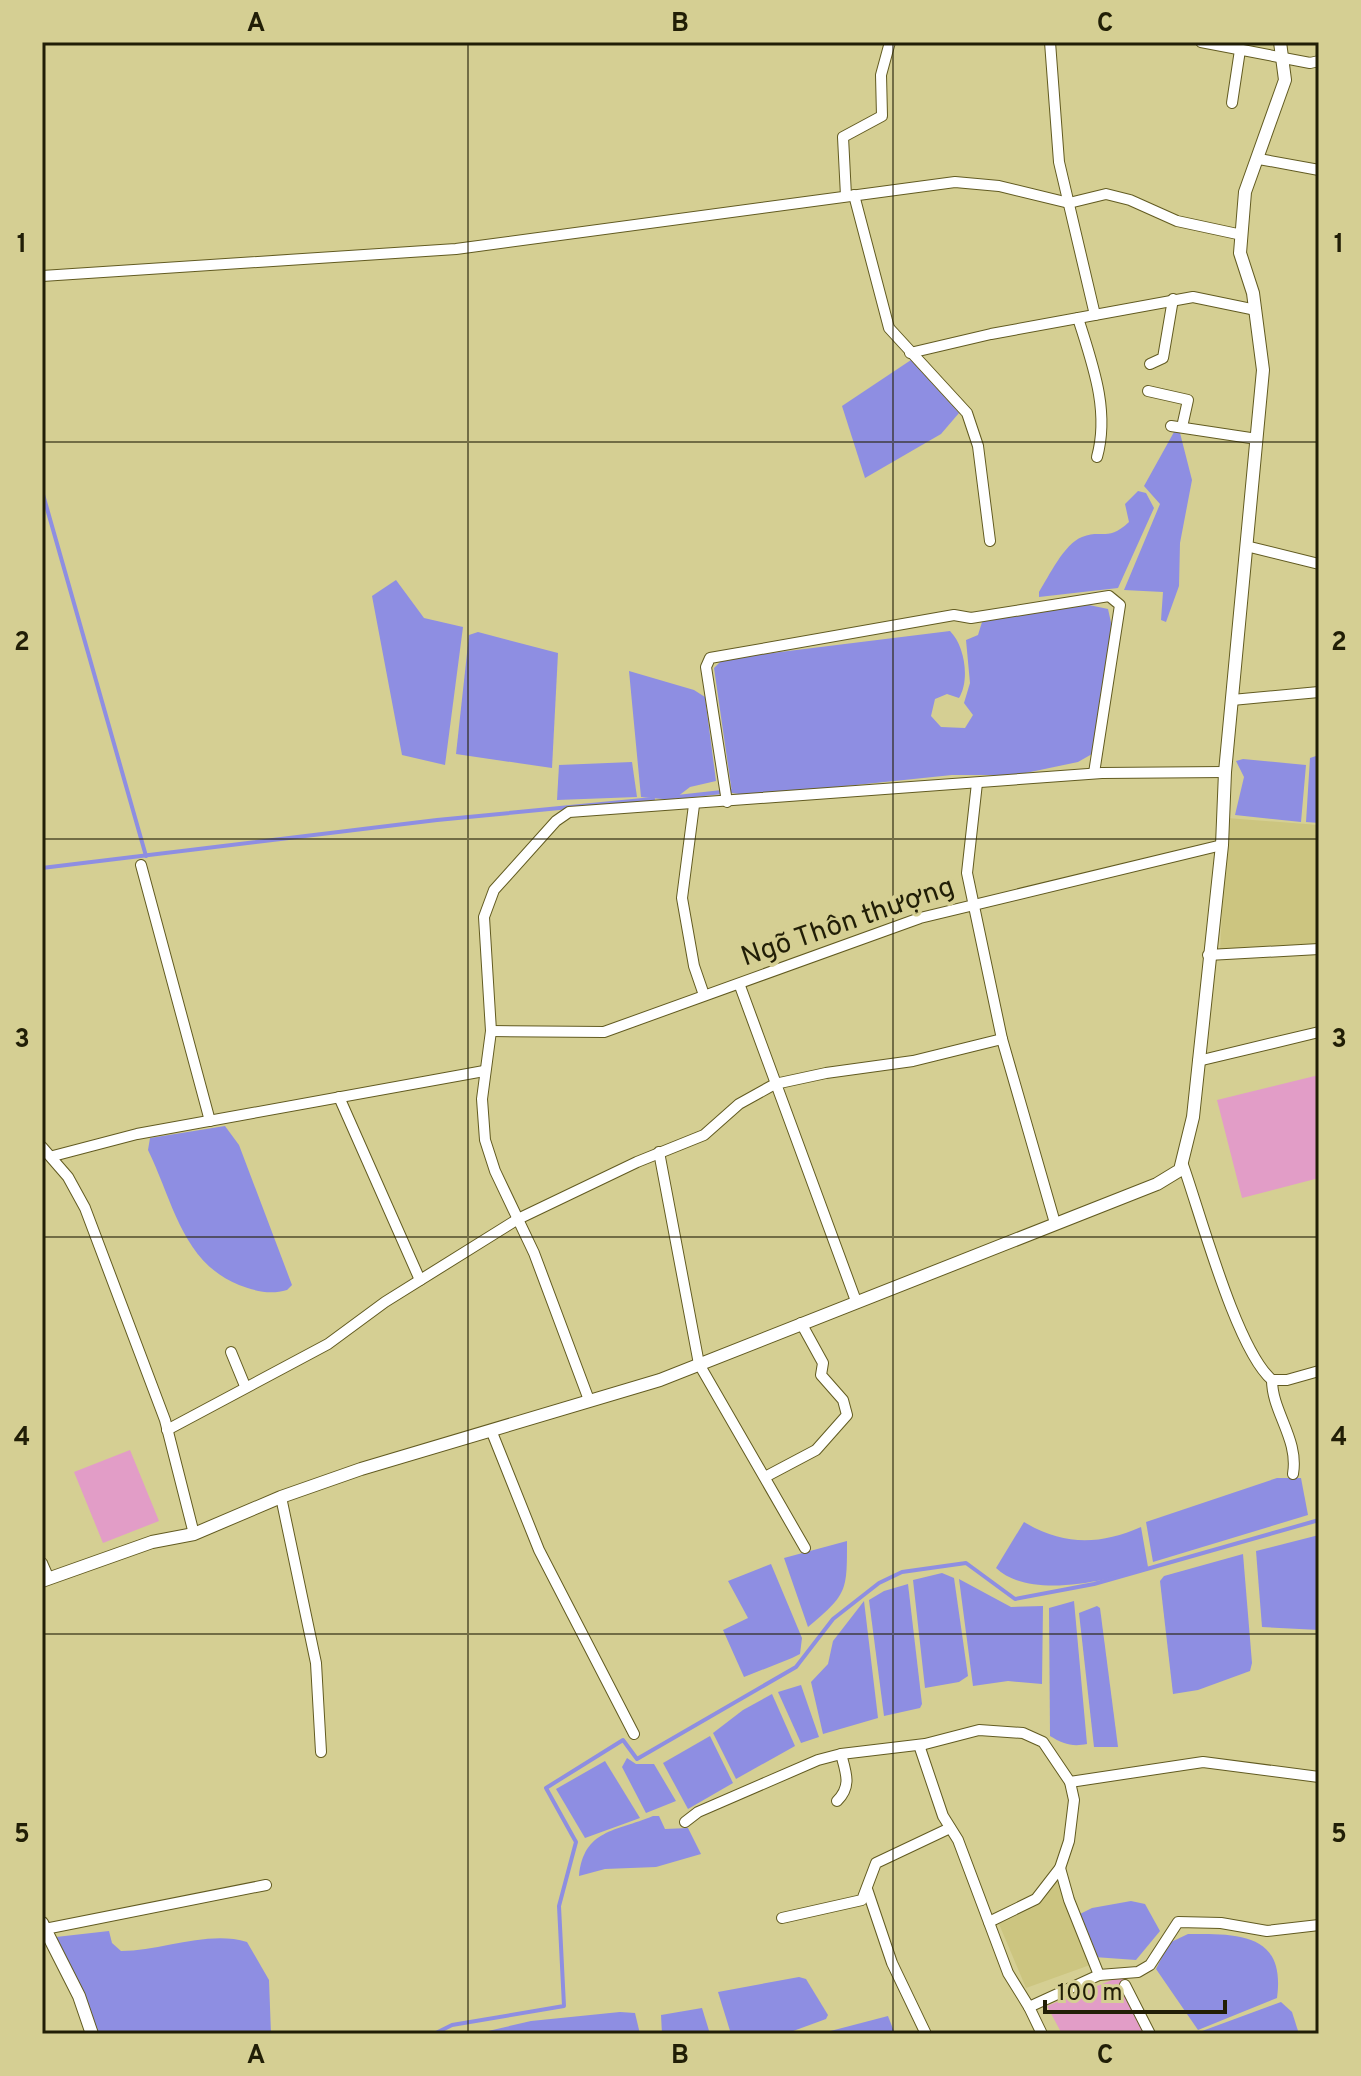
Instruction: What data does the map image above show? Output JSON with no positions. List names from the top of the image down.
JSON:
{
  "streets": {
    "street": ["Ngõ Thôn thượng"]
  },
  "scale_bar": "100 m",
  "grid": {
    "columns": ["A", "B", "C"],
    "rows": [
      "1",
      "2",
      "3",
      "4",
      "5"
    ]
  }
}
